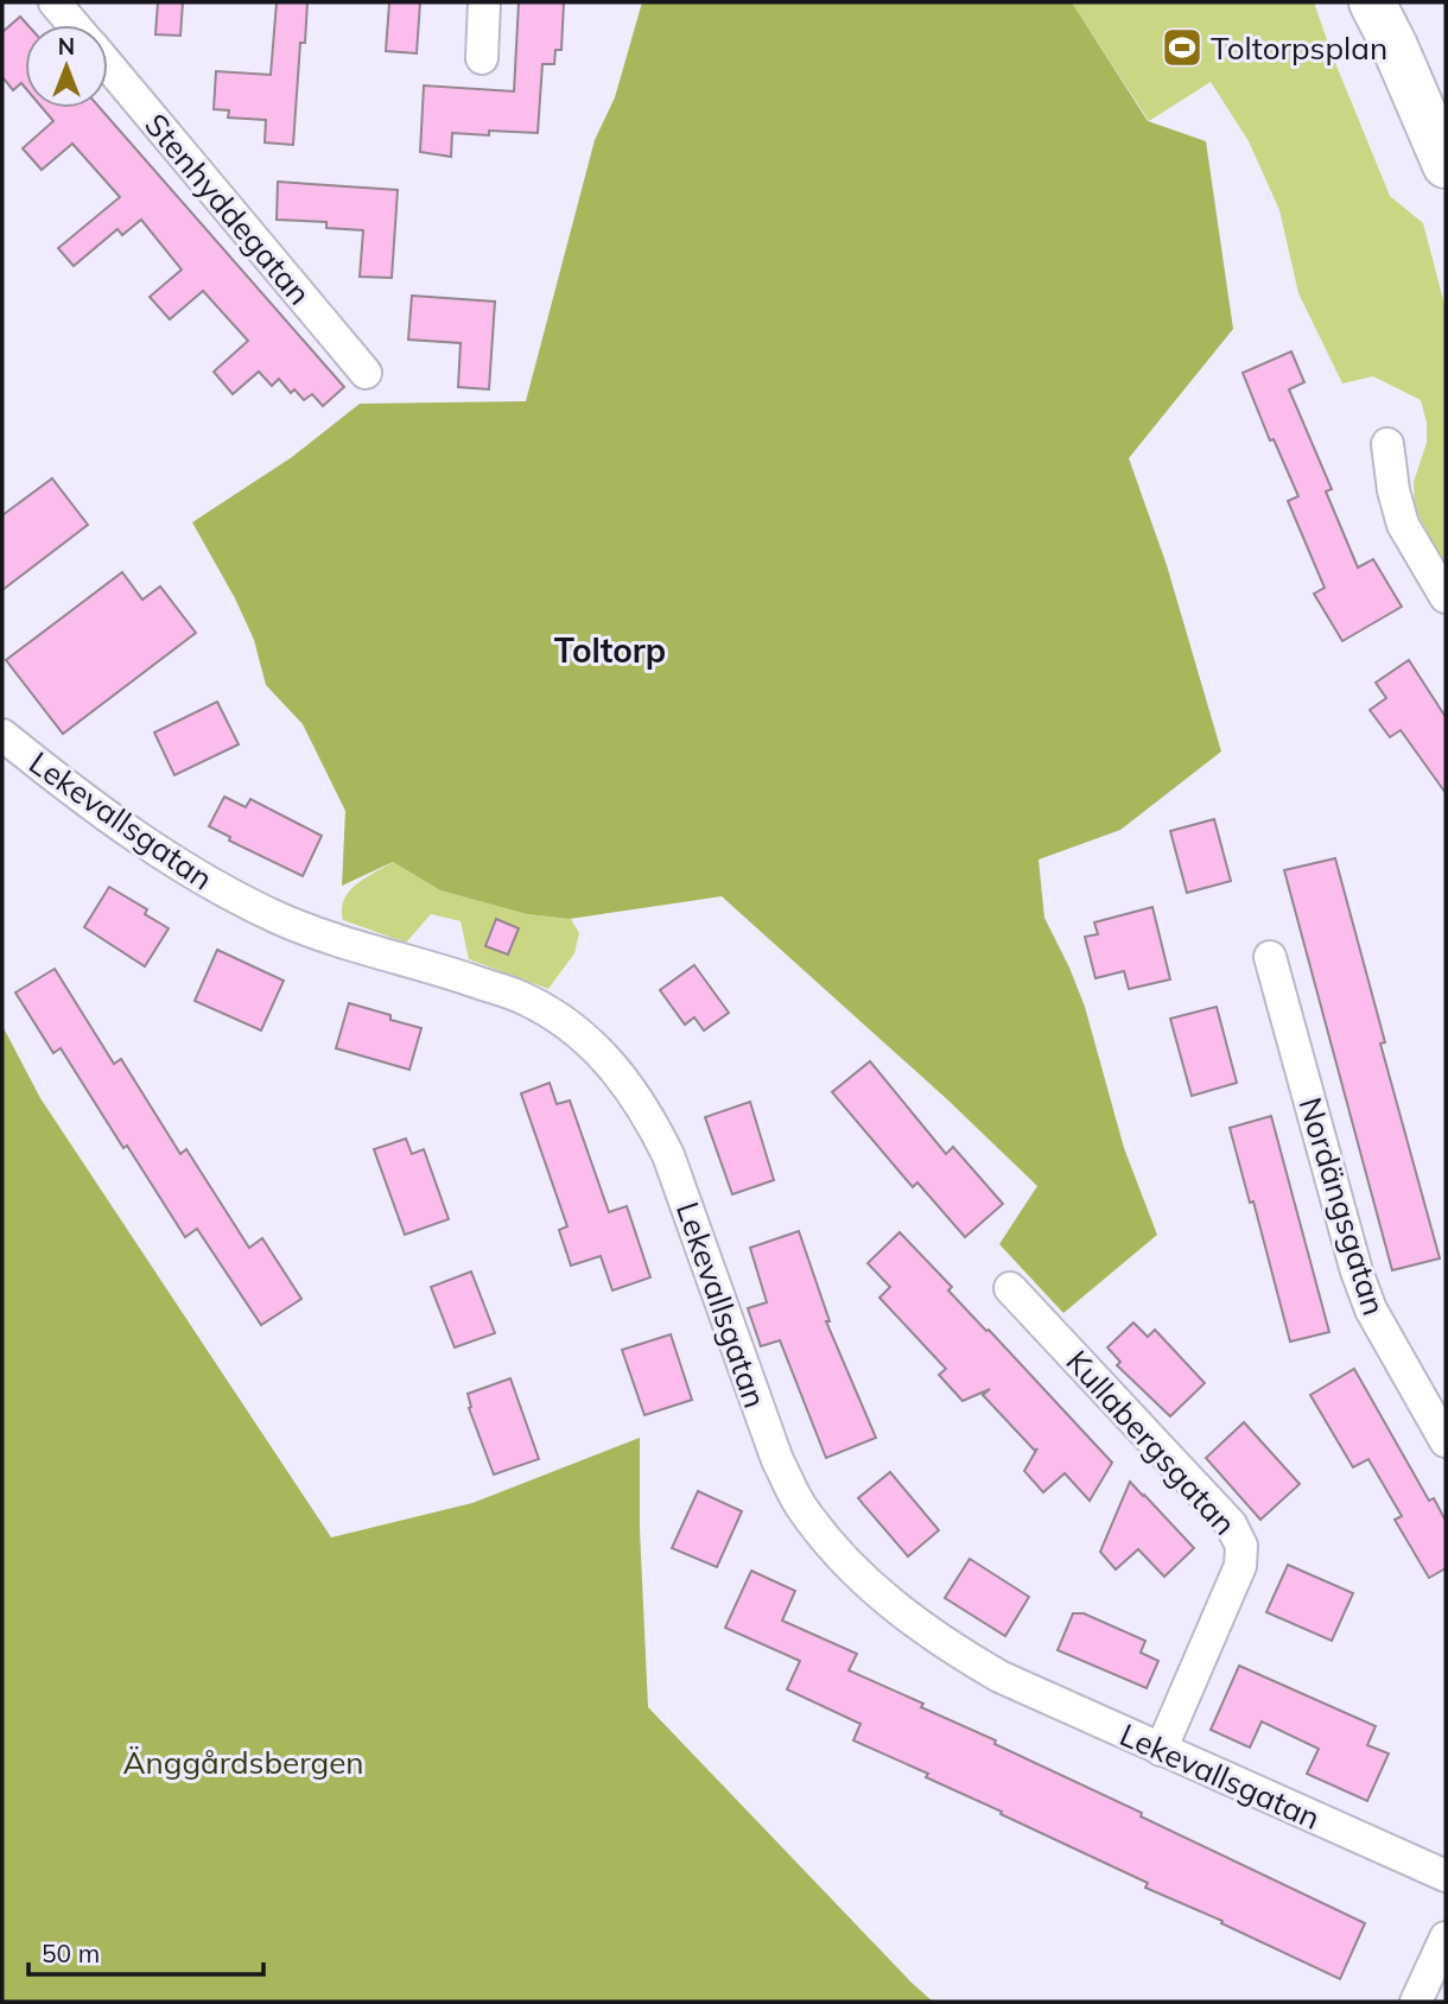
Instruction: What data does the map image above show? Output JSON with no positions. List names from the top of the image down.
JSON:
{
  "streets": {
    "street": [
      "Stenhyddegatan",
      "Lekevallsgatan",
      "Nordängsgatan",
      "Kullabergsgatan"
    ]
  },
  "crossings": [
    ["Lekevallsgatan", "Kullabergsgatan"]
  ],
  "districts": ["Toltorp"],
  "parks": ["Änggårdsbergen"],
  "places": {
    "sports": ["Toltorpsplan"]
  },
  "scale_bar": "50 m",
  "north": "top"
}
